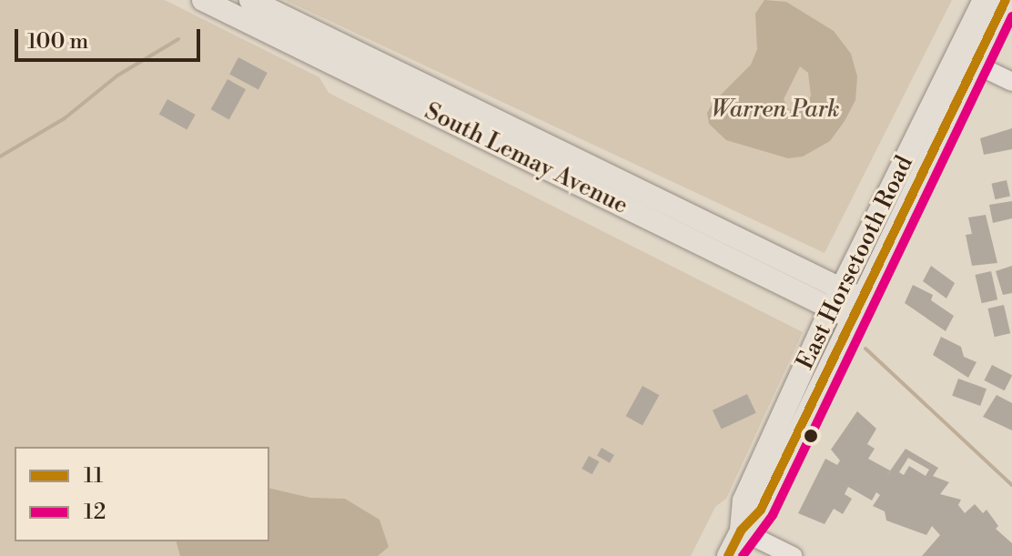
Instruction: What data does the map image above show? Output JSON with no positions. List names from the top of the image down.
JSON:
{
  "streets": {
    "main road": ["South Lemay Avenue", "East Horsetooth Road"]
  },
  "crossings": [
    ["South Lemay Avenue", "East Horsetooth Road"]
  ],
  "parks": ["Warren Park"],
  "lines": ["transit line 11", "transit line 12"],
  "legend": ["11", "12"],
  "scale_bar": "100 m"
}
